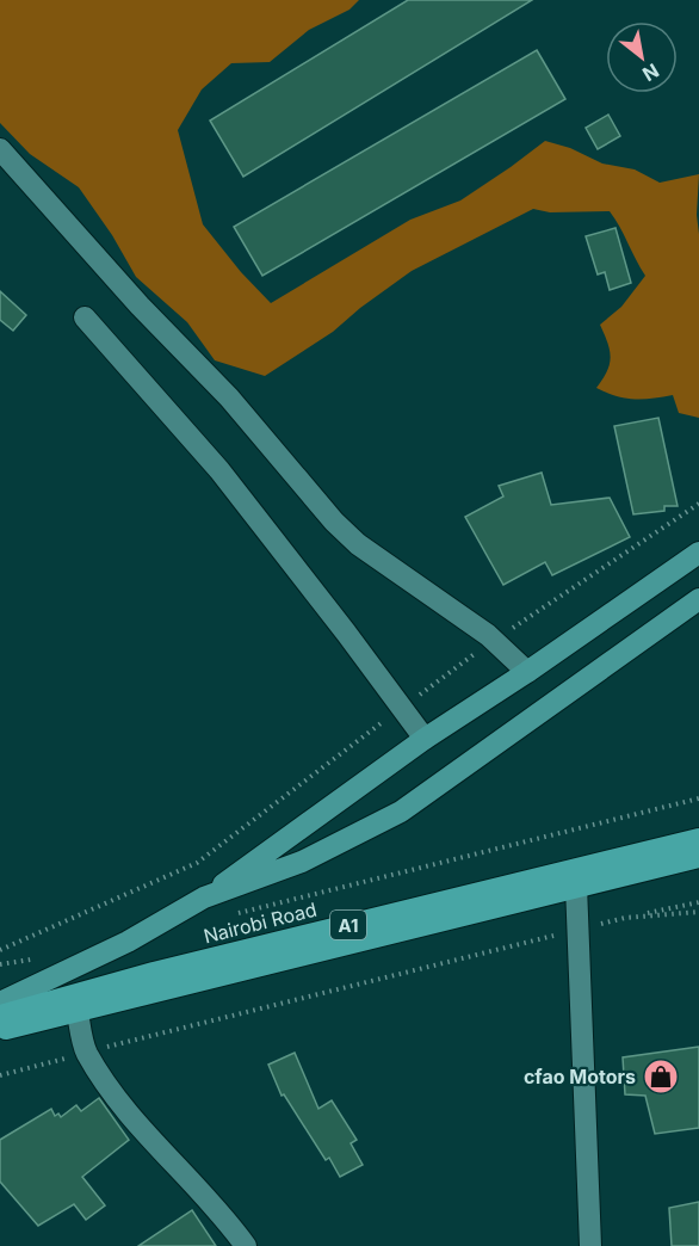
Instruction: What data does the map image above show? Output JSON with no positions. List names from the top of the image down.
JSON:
{
  "streets": {
    "highway": ["Nairobi Road", "A1"]
  },
  "places": {
    "shop": ["cfao Motors"]
  },
  "north": "bottom right"
}
